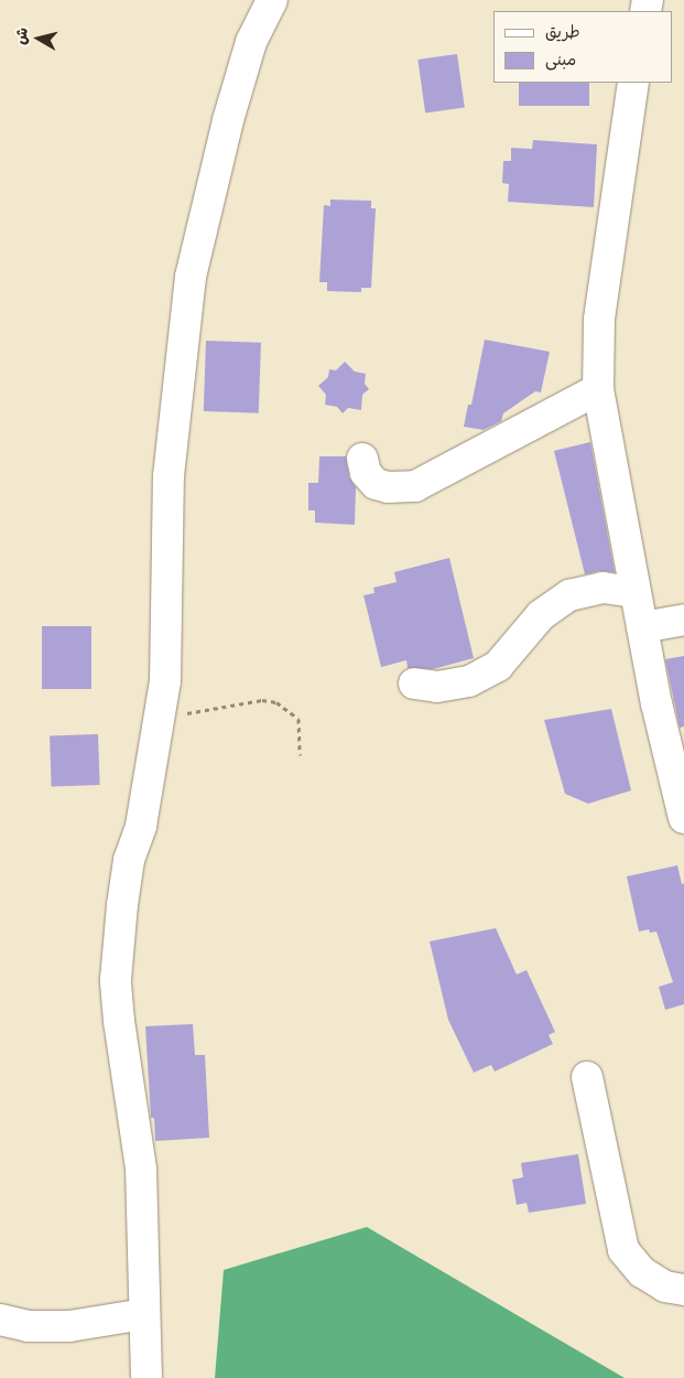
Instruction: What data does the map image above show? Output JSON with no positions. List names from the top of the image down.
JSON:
{
  "legend": ["طريق", "مبنى"],
  "north": "left"
}
